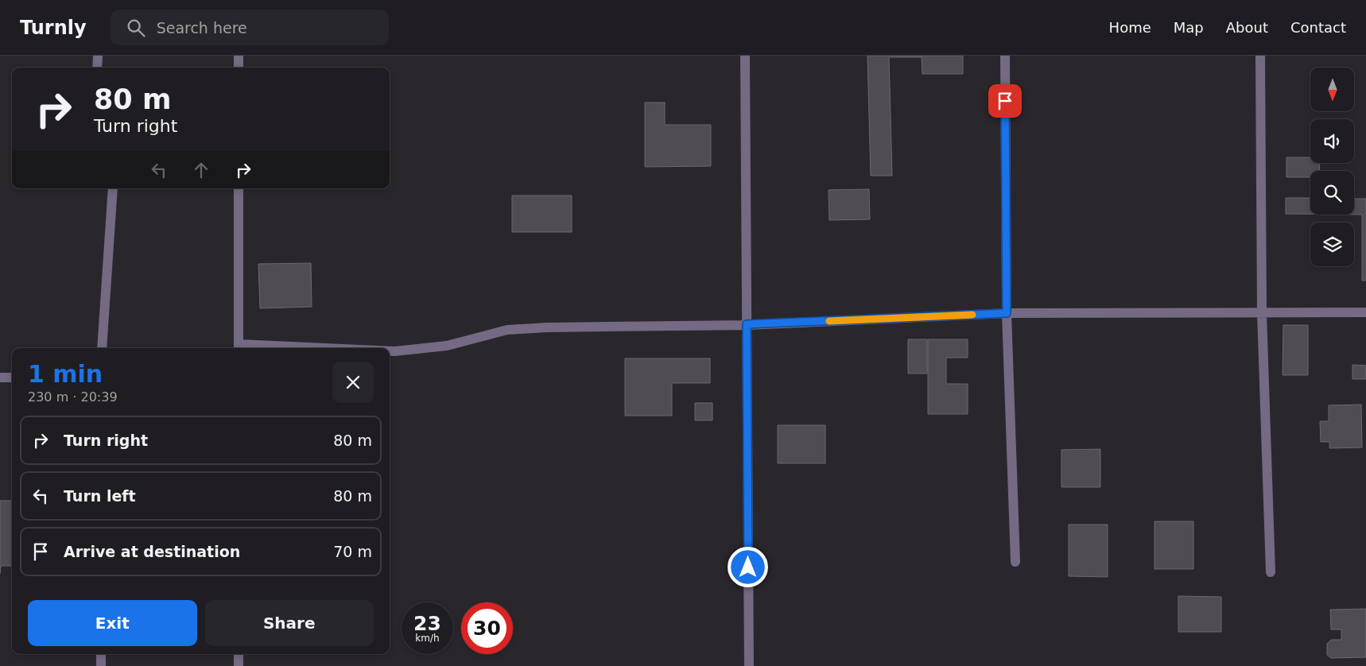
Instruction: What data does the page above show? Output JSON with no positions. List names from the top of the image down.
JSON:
{
  "north": "bottom",
  "page": {
    "header": "Turnly",
    "search": "Search here",
    "nav": [
      "Home",
      "Map",
      "About",
      "Contact"
    ],
    "turn": ["80 m", "Turn right"],
    "heading": ["1 min", "230 m · 20:39"],
    "list": [
      {
        "name": "Turn right",
        "value": "80 m"
      },
      {
        "name": "Turn left",
        "value": "80 m"
      },
      {
        "name": "Arrive at destination",
        "value": "70 m"
      }
    ],
    "buttons": ["Exit", "Share"],
    "speed": "23 km/h",
    "limit": "30"
  }
}
